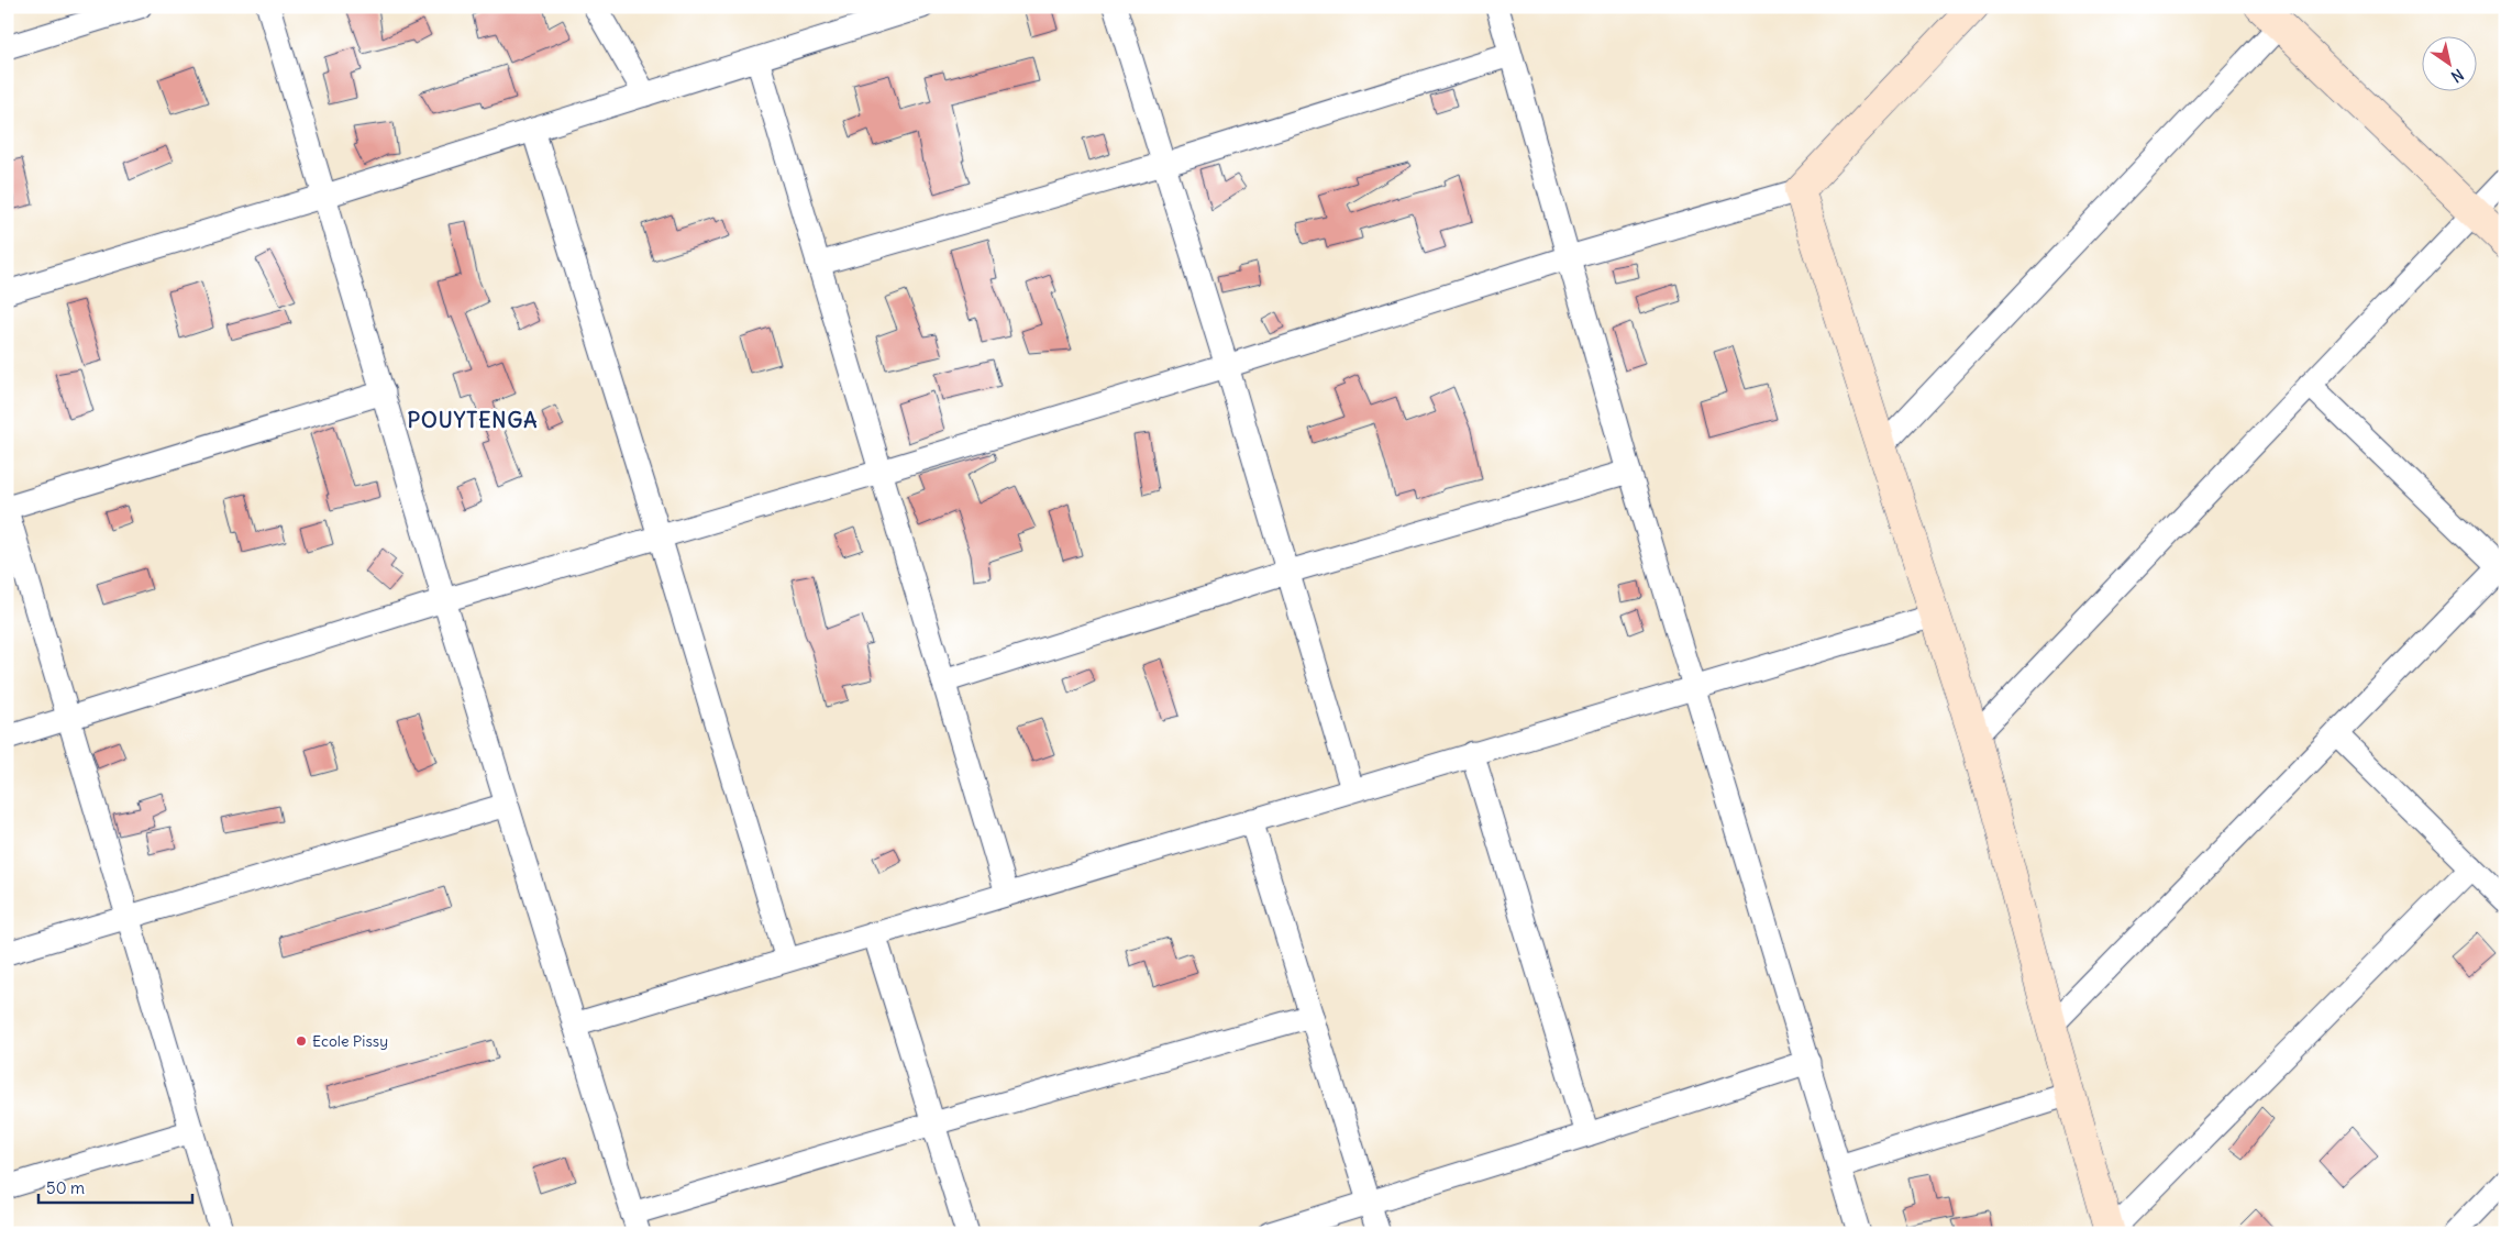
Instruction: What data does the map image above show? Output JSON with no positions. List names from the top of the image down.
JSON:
{
  "districts": ["POUYTENGA"],
  "places": ["Ecole Pissy"],
  "scale_bar": "50 m",
  "north": "bottom right"
}
